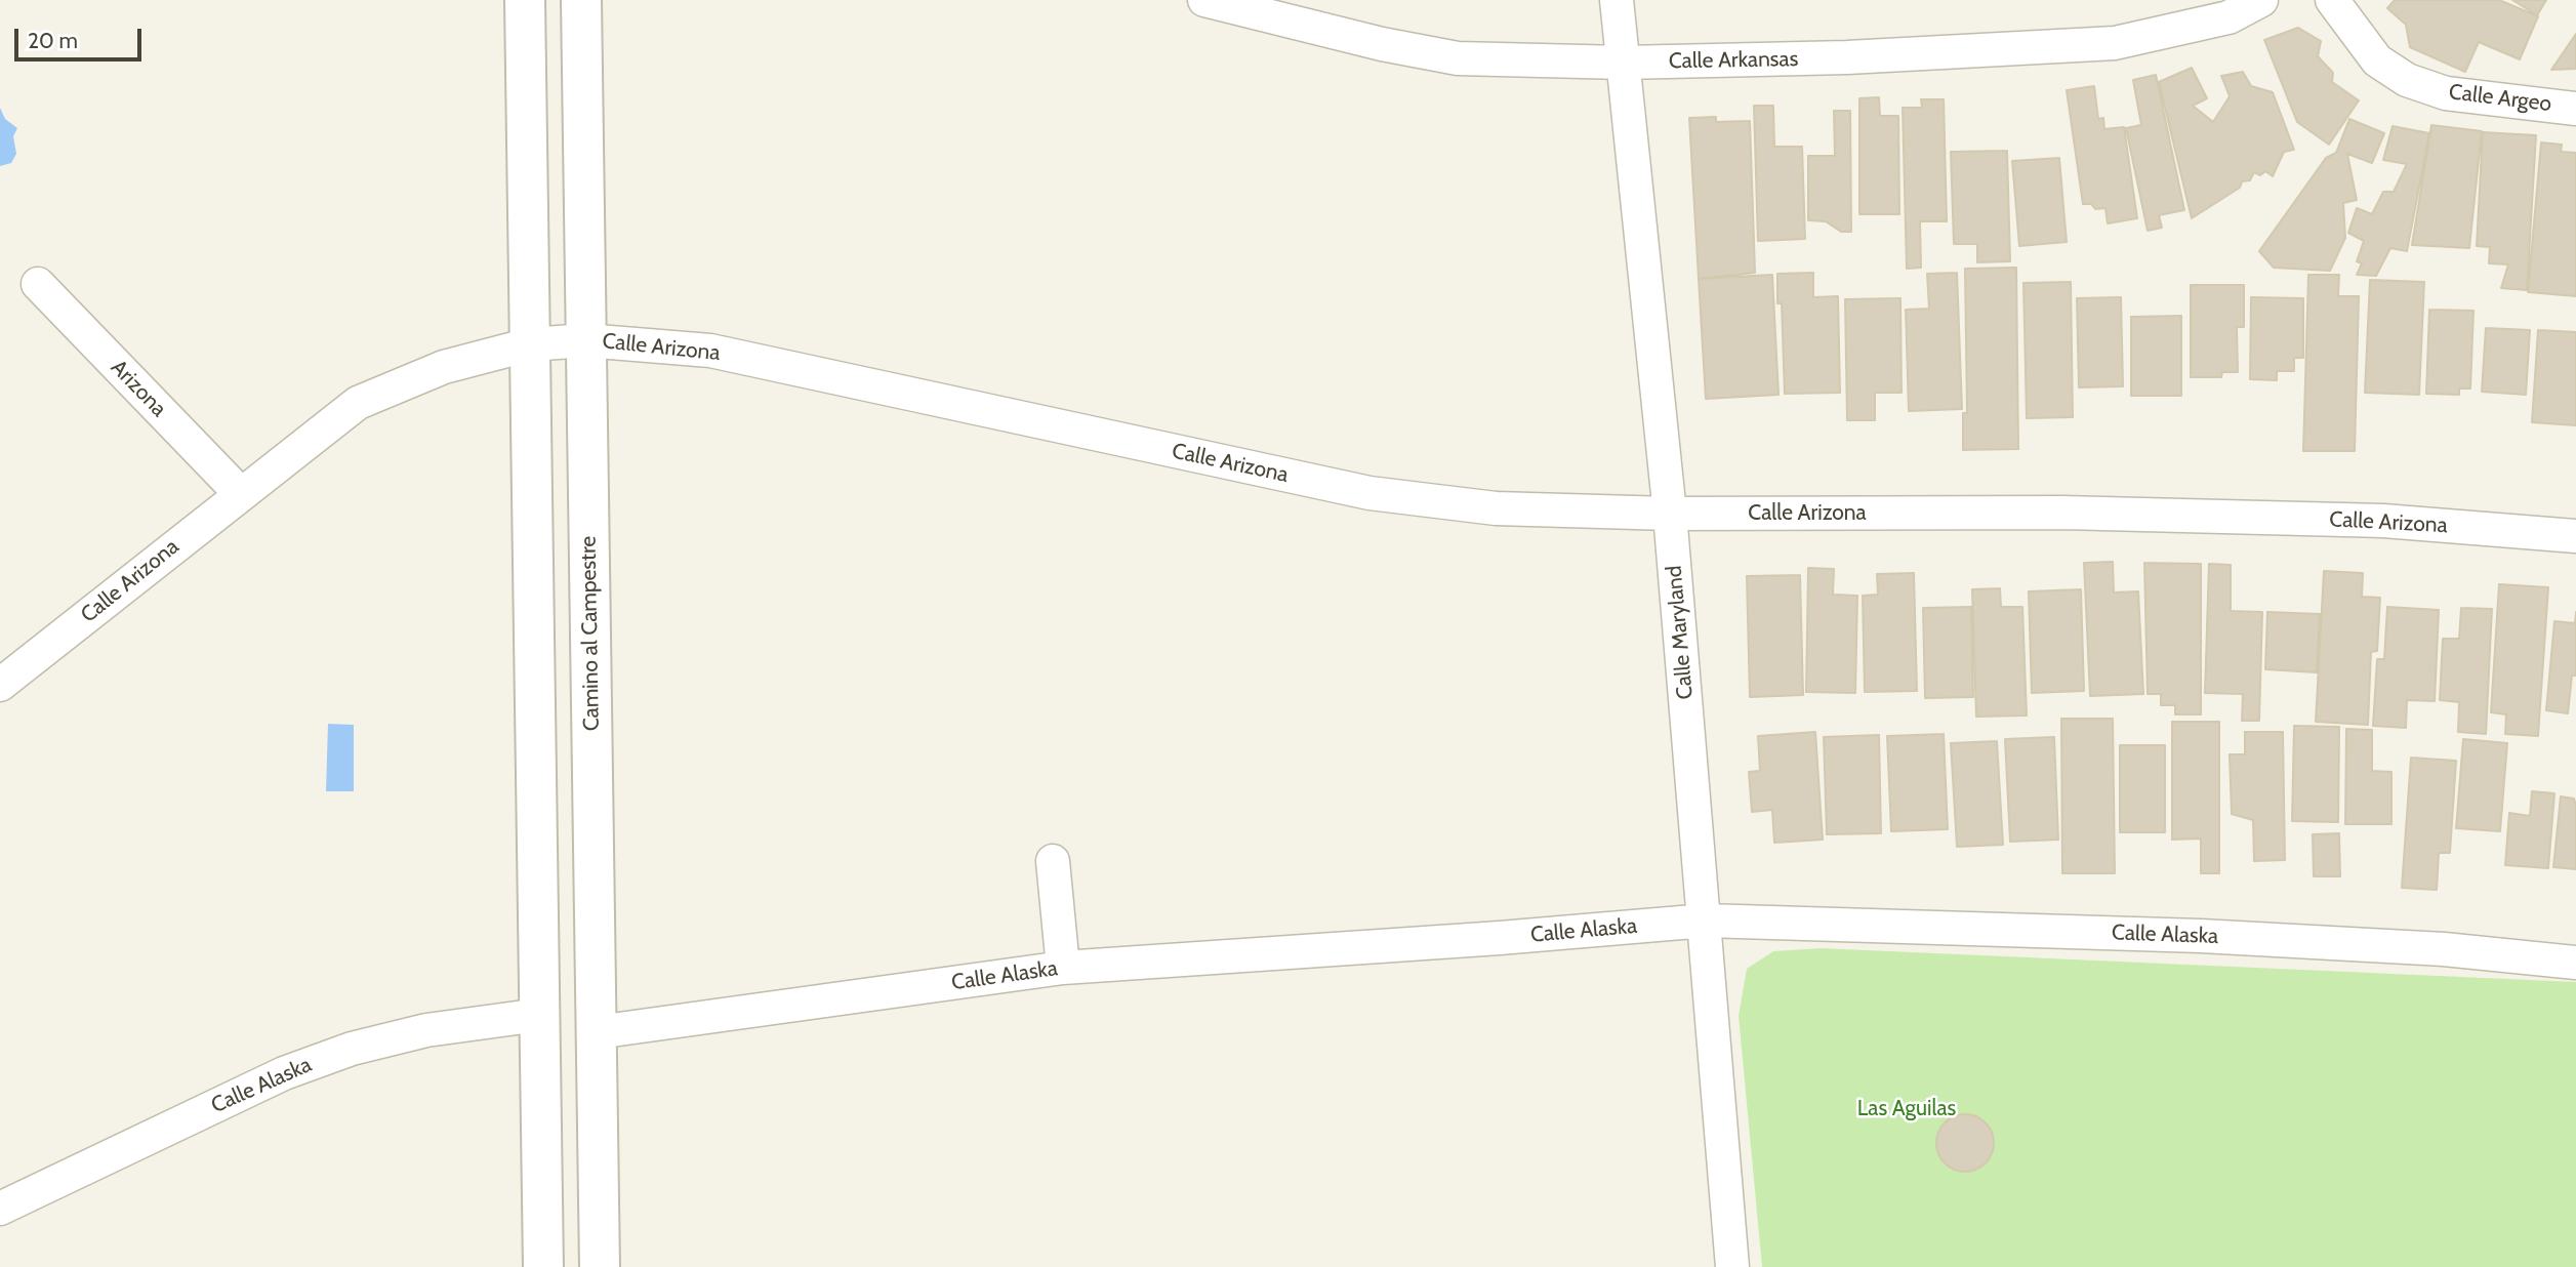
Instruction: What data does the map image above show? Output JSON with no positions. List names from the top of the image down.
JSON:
{
  "streets": {
    "street": [
      "Calle Arkansas",
      "Calle Argeo",
      "Calle Arizona",
      "Arizona",
      "Calle Maryland",
      "Camino al Campestre",
      "Calle Alaska"
    ]
  },
  "crossings": [
    ["Calle Arkansas", "Calle Maryland"],
    ["Calle Arizona", "Arizona"],
    ["Calle Arizona", "Calle Maryland"],
    ["Calle Arizona", "Camino al Campestre"],
    ["Calle Maryland", "Calle Alaska"],
    ["Camino al Campestre", "Calle Alaska"]
  ],
  "parks": ["Las Aguilas"],
  "scale_bar": "20 m"
}
